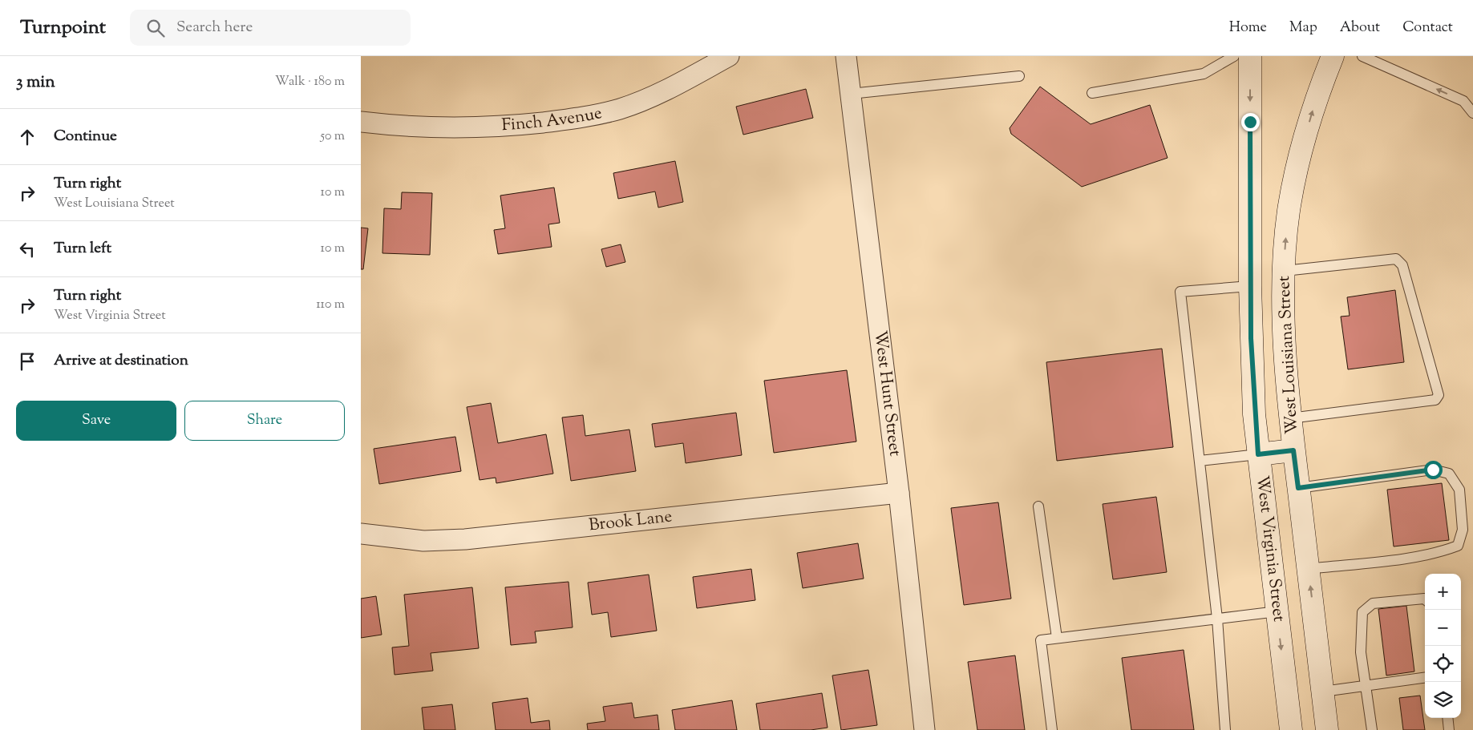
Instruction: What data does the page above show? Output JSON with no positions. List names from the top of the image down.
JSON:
{
  "streets": {
    "main road": ["West Louisiana Street", "West Virginia Street"],
    "street": ["Finch Avenue", "West Hunt Street", "Brook Lane"]
  },
  "crossings": [
    ["West Hunt Street", "Brook Lane"]
  ],
  "one_way": ["West Louisiana Street", "West Virginia Street"],
  "page": {
    "header": "Turnpoint",
    "search": "Search here",
    "nav": [
      "Home",
      "Map",
      "About",
      "Contact"
    ],
    "heading": ["3 min", "Walk · 180 m"],
    "list": [
      ["Continue", "50 m"],
      ["Turn right", "West Louisiana Street", "10 m"],
      ["Turn left", "10 m"],
      ["Turn right", "West Virginia Street", "110 m"],
      "Arrive at destination"
    ],
    "buttons": ["Save", "Share"],
    "map_buttons": ["+", "−"]
  }
}
